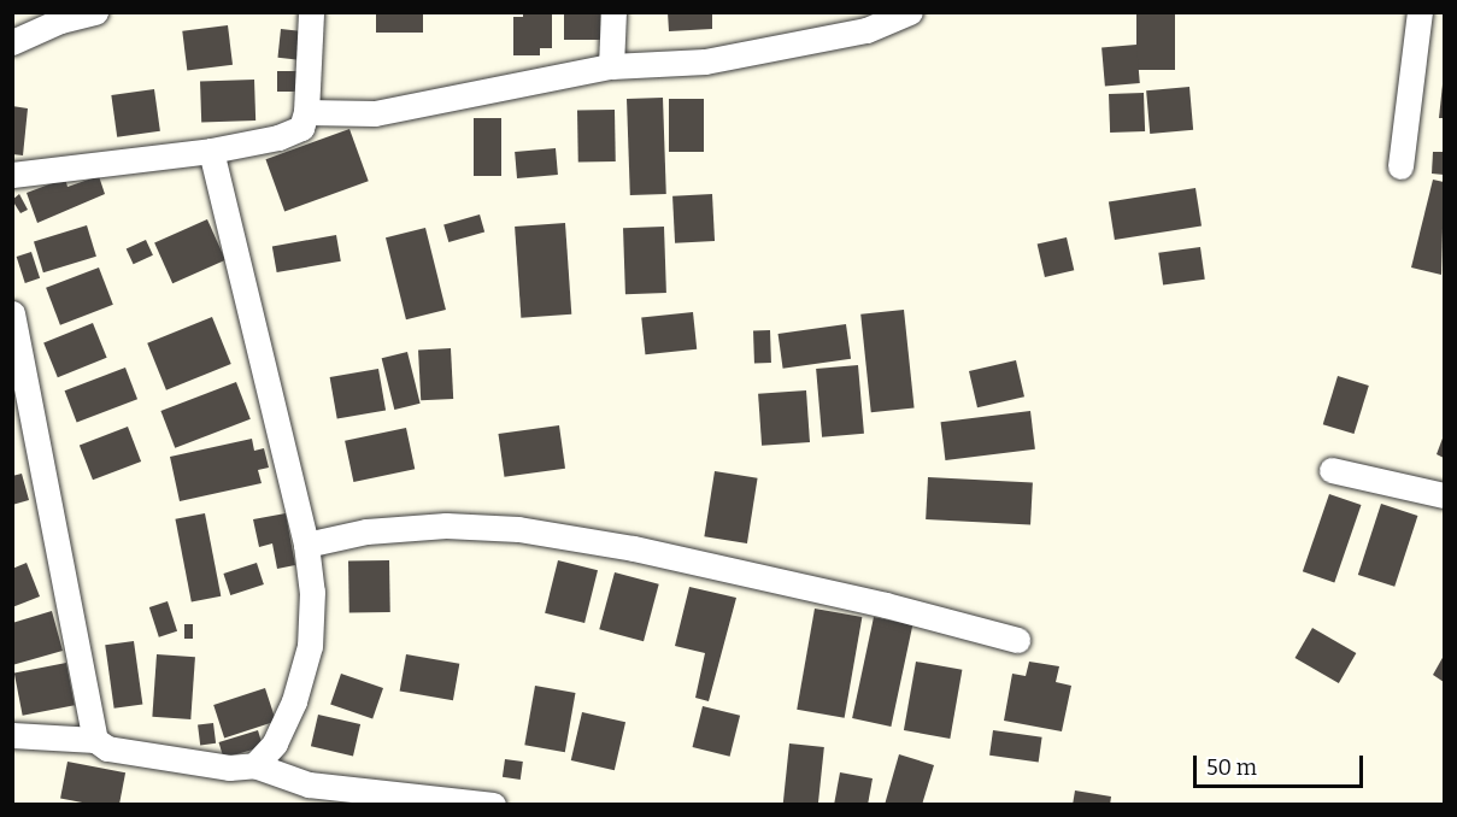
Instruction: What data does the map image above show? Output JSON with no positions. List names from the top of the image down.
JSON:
{
  "scale_bar": "50 m"
}
